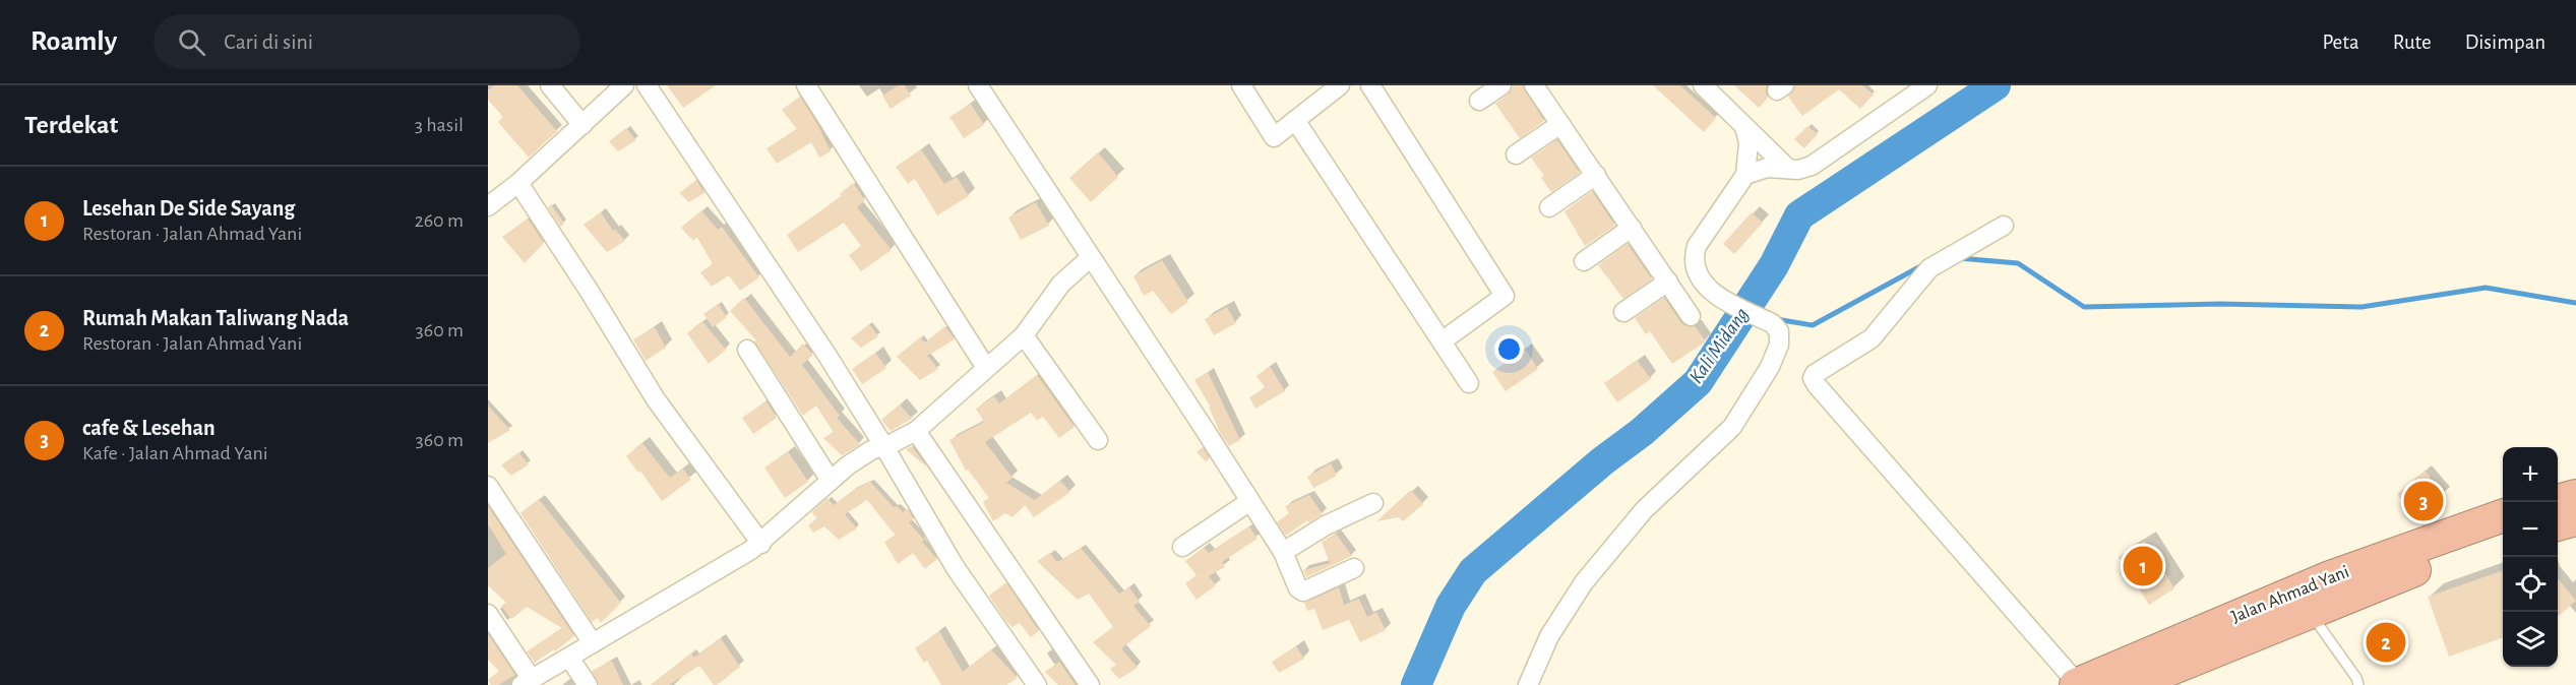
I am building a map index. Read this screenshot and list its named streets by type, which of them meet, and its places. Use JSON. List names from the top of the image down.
{
  "streets": {
    "highway": ["Jalan Ahmad Yani"]
  },
  "water": ["Kali Midang"],
  "page": {
    "header": "Roamly",
    "search": "Cari di sini",
    "nav": ["Peta", "Rute", "Disimpan"],
    "heading": ["Terdekat", "3 hasil"],
    "list": [
      {
        "mark": "1",
        "name": "Lesehan De Side Sayang",
        "note": "Restoran · Jalan Ahmad Yani",
        "value": "260 m"
      },
      {
        "mark": "2",
        "name": "Rumah Makan Taliwang Nada",
        "note": "Restoran · Jalan Ahmad Yani",
        "value": "360 m"
      },
      {
        "mark": "3",
        "name": "cafe & Lesehan",
        "note": "Kafe · Jalan Ahmad Yani",
        "value": "360 m"
      }
    ],
    "map_buttons": ["+", "−"],
    "pins": ["3", "1", "2"]
  }
}
